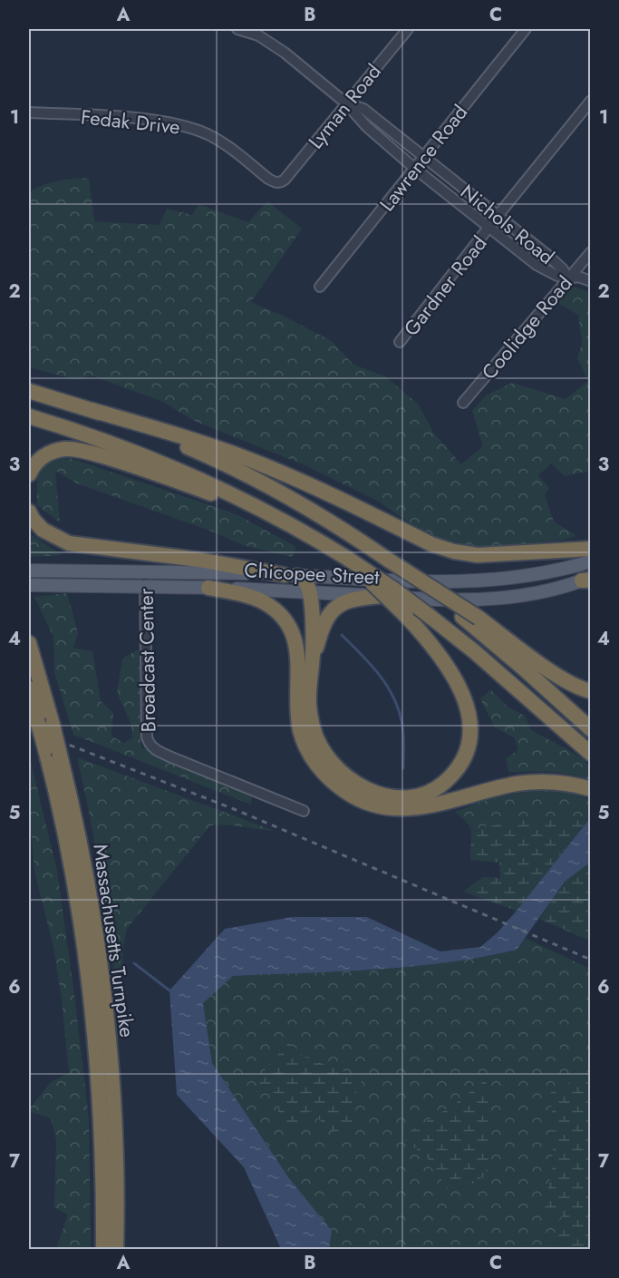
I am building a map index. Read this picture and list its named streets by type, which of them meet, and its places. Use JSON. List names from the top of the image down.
{
  "streets": {
    "highway": ["Massachusetts Turnpike"],
    "main road": ["Chicopee Street"],
    "street": [
      "Lyman Road",
      "Fedak Drive",
      "Lawrence Road",
      "Nichols Road",
      "Gardner Road",
      "Coolidge Road",
      "Broadcast Center"
    ]
  },
  "crossings": [
    ["Lyman Road", "Fedak Drive"],
    ["Lyman Road", "Nichols Road"],
    ["Lawrence Road", "Nichols Road"],
    ["Nichols Road", "Gardner Road"],
    ["Nichols Road", "Coolidge Road"],
    ["Chicopee Street", "Broadcast Center"]
  ],
  "grid": {
    "columns": ["A", "B", "C"],
    "rows": [
      "1",
      "2",
      "3",
      "4",
      "5",
      "6",
      "7"
    ]
  }
}
